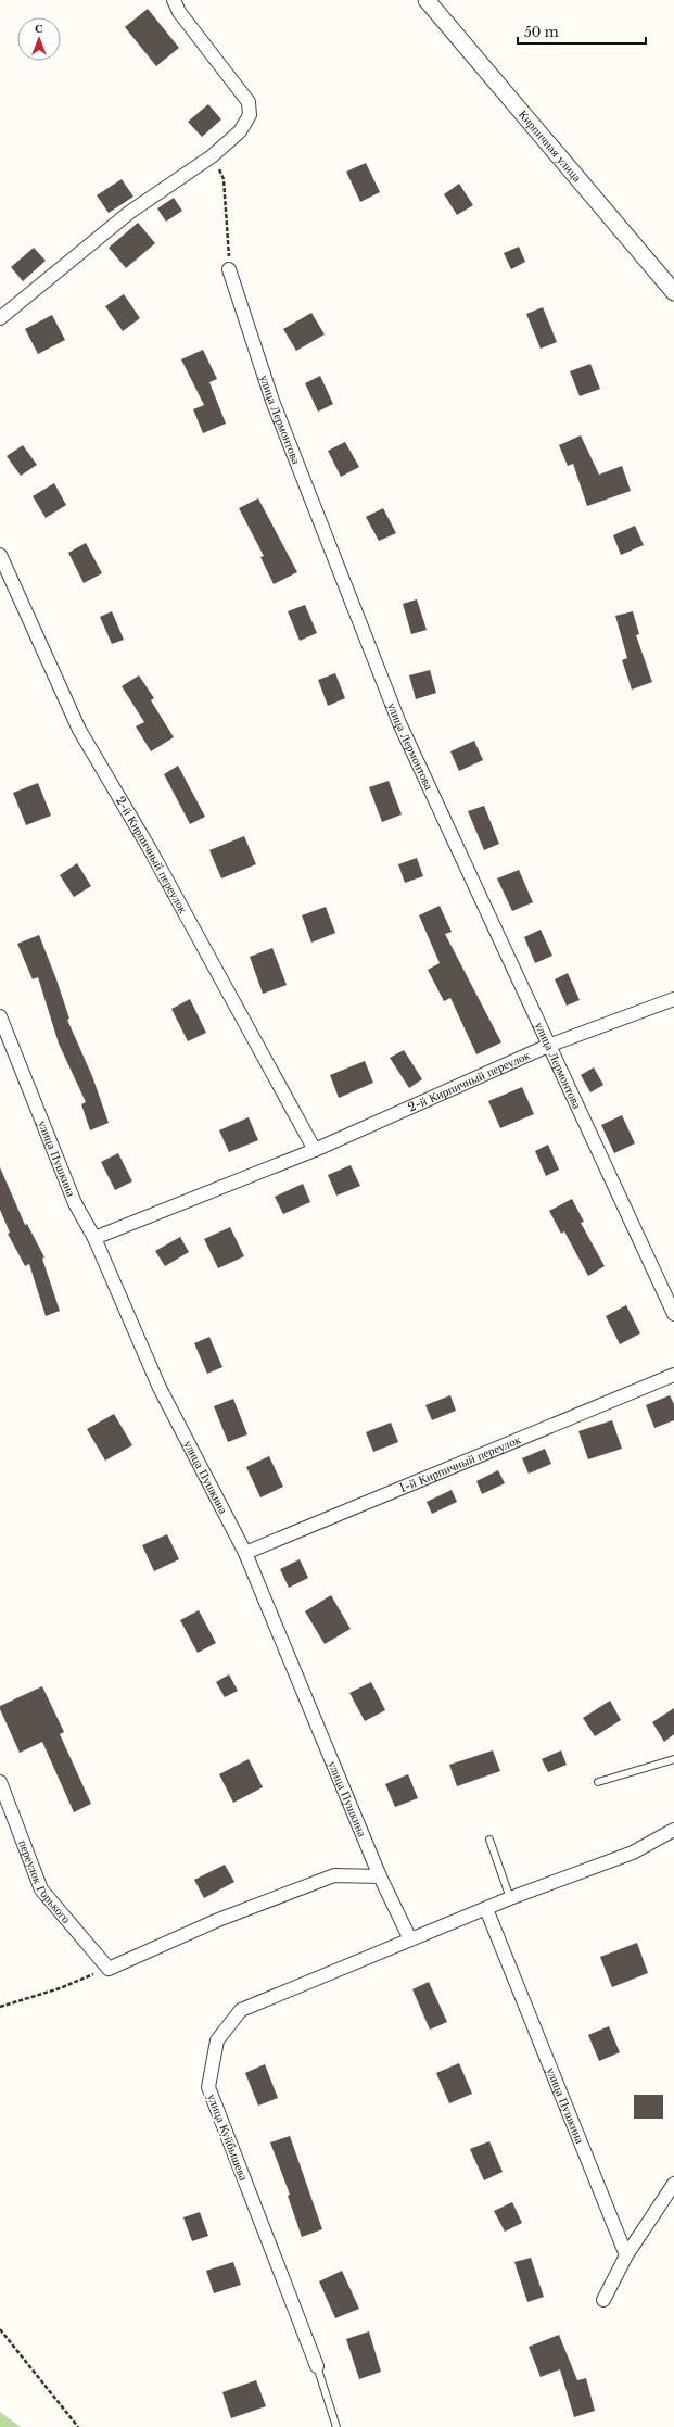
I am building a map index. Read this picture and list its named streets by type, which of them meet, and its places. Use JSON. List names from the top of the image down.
{
  "streets": {
    "street": [
      "Кирпичная улица",
      "улица Лермонтова",
      "2-й Кирпичный переулок",
      "улица Пушкина",
      "1-й Кирпичный переулок",
      "переулок Горького",
      "улица Куйбышева"
    ]
  },
  "crossings": [
    ["улица Лермонтова", "2-й Кирпичный переулок"],
    ["2-й Кирпичный переулок", "улица Пушкина"],
    ["улица Пушкина", "1-й Кирпичный переулок"],
    ["улица Пушкина", "улица Куйбышева"]
  ],
  "scale_bar": "50 m",
  "north": "top"
}
